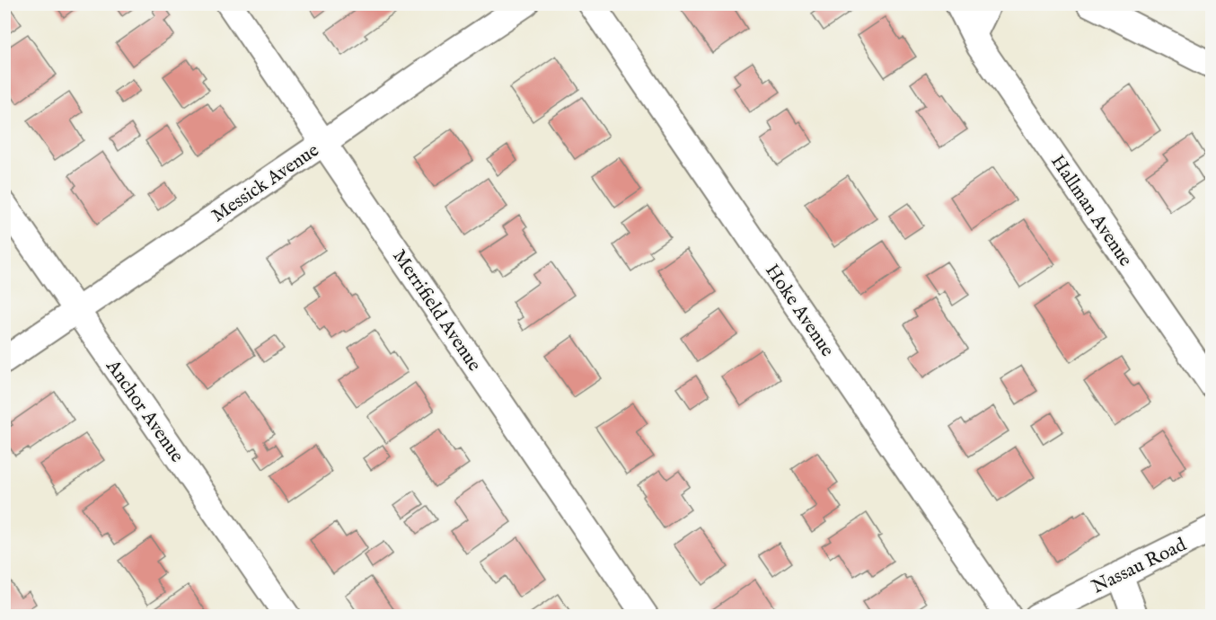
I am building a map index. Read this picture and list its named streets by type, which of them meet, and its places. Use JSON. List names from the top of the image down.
{
  "streets": {
    "street": [
      "Messick Avenue",
      "Hallman Avenue",
      "Merrifield Avenue",
      "Hoke Avenue",
      "Anchor Avenue",
      "Nassau Road"
    ]
  },
  "crossings": [
    ["Messick Avenue", "Merrifield Avenue"],
    ["Messick Avenue", "Anchor Avenue"]
  ]
}
